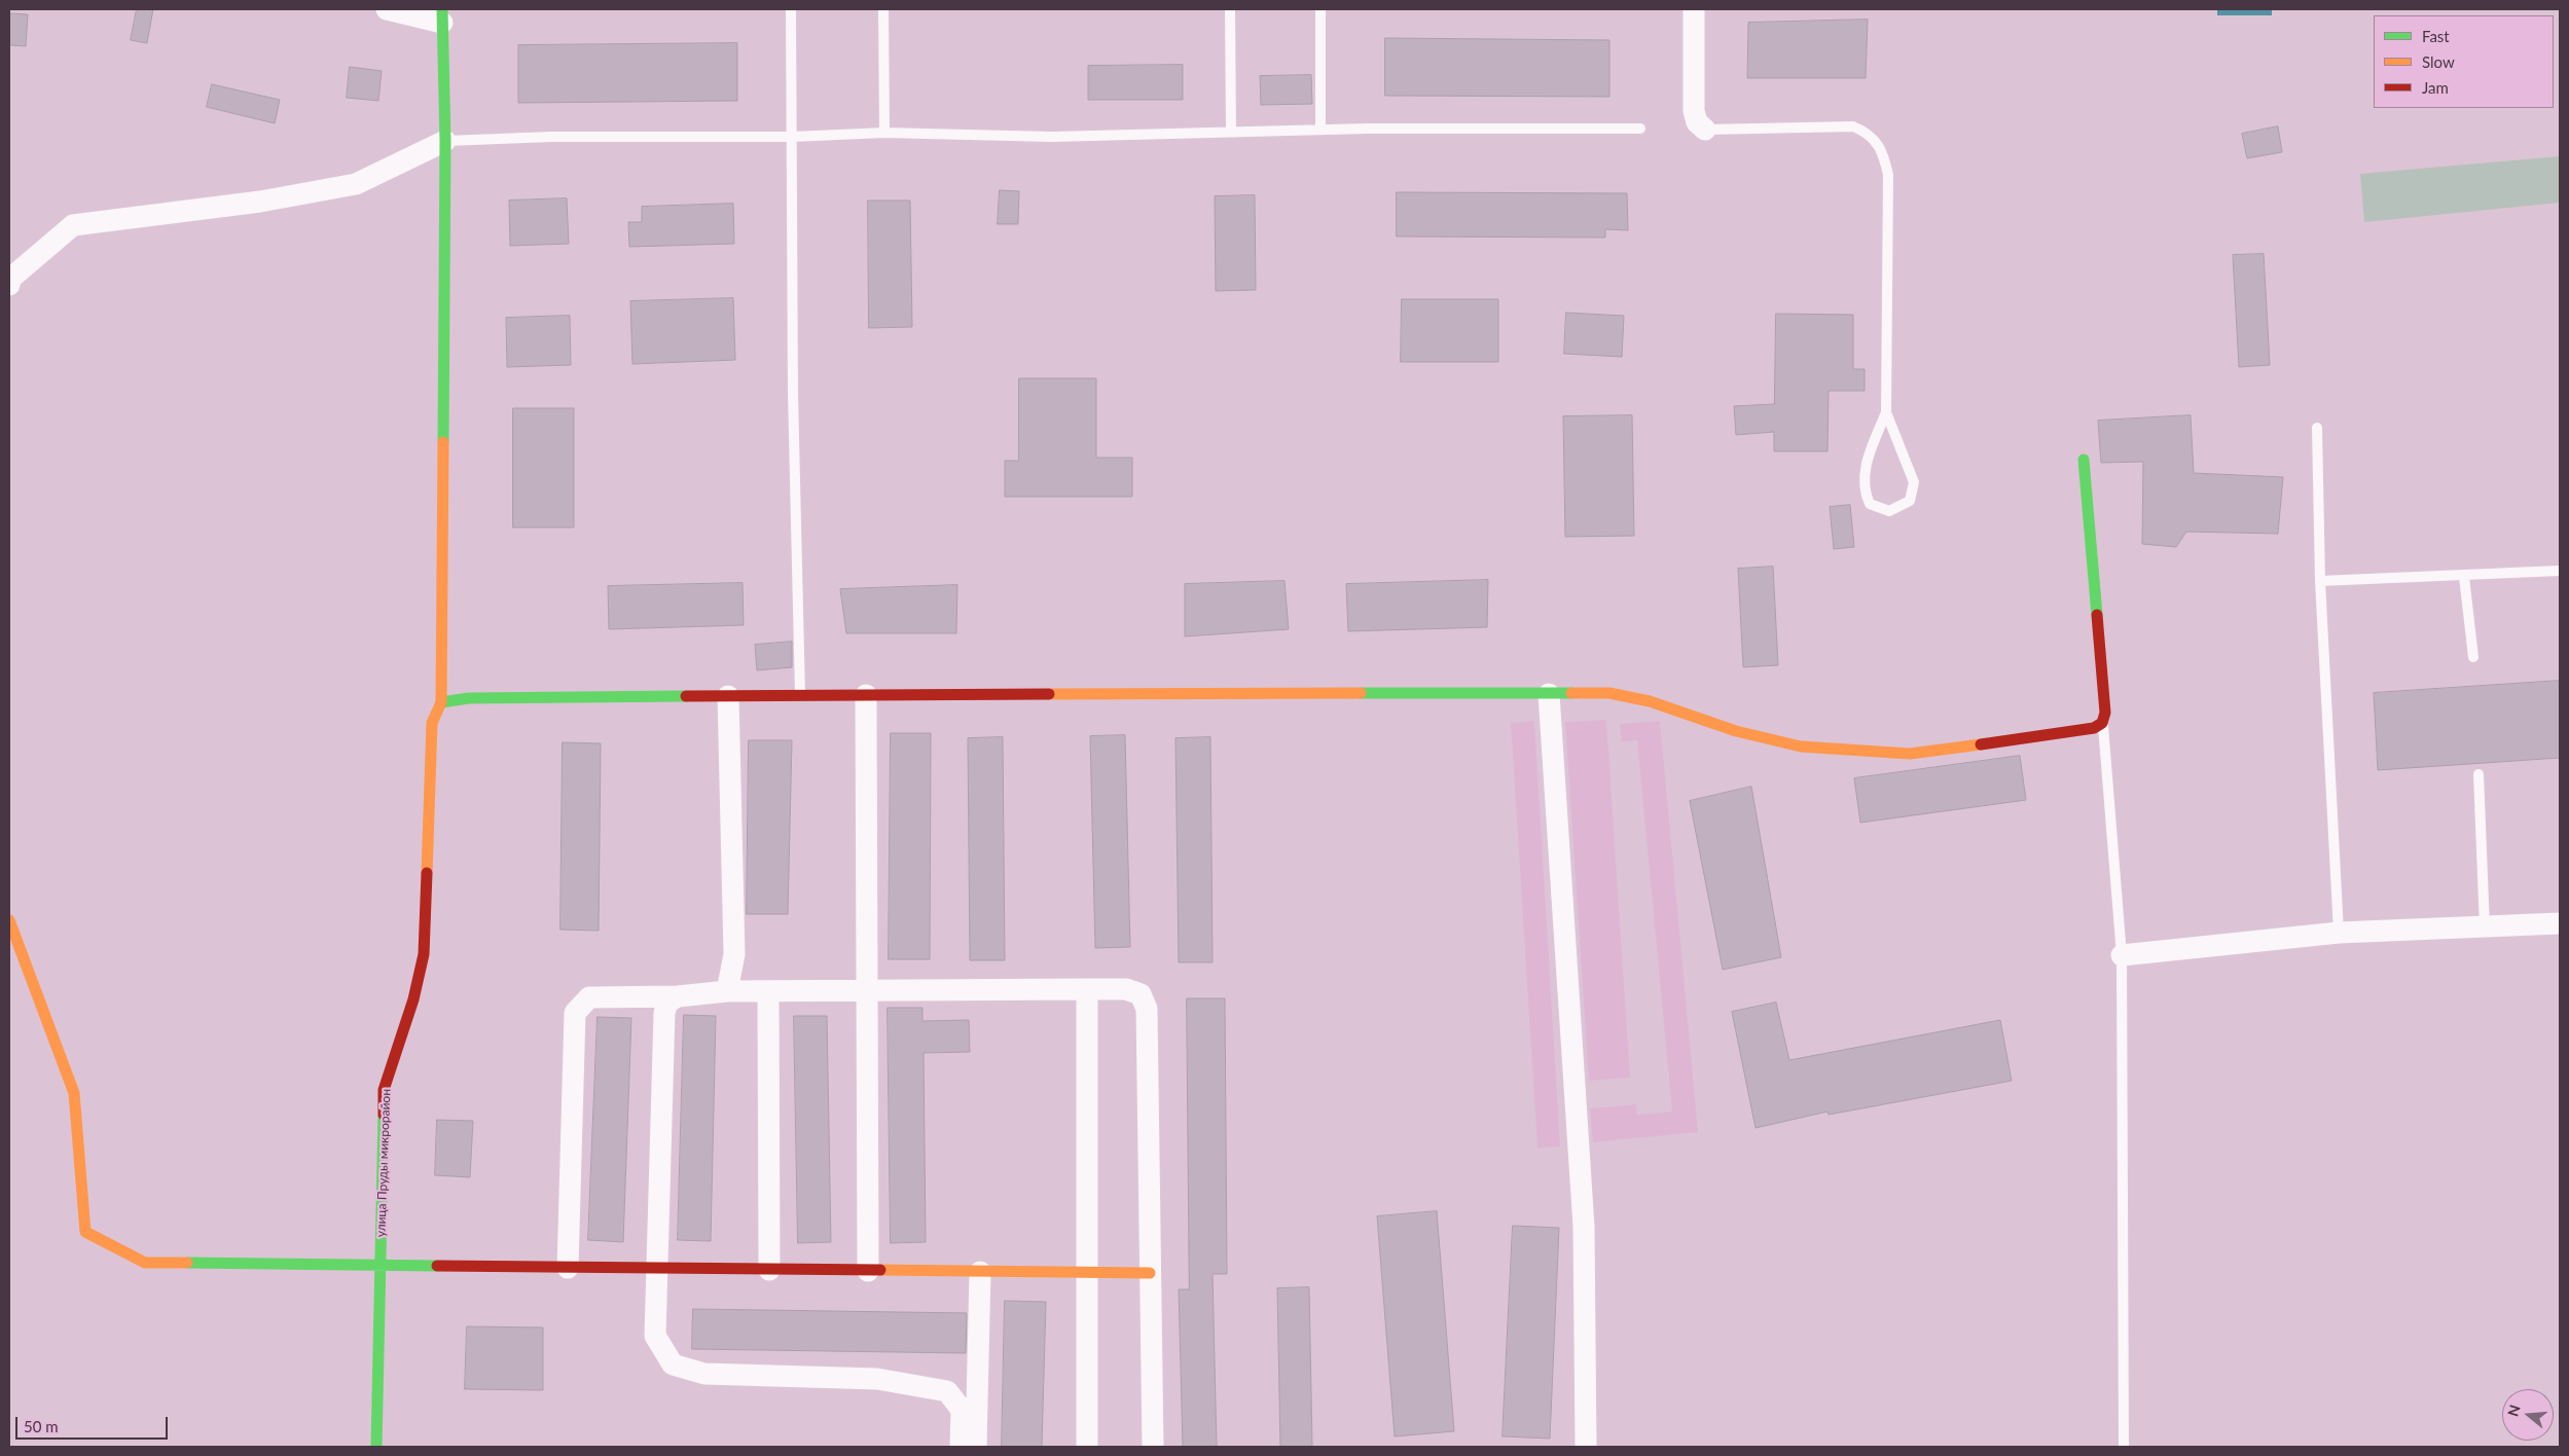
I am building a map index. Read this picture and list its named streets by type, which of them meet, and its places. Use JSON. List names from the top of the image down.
{
  "streets": {
    "street": ["улица Пруды микрорайон"]
  },
  "legend": ["Fast", "Slow", "Jam"],
  "scale_bar": "50 m",
  "north": "left"
}
